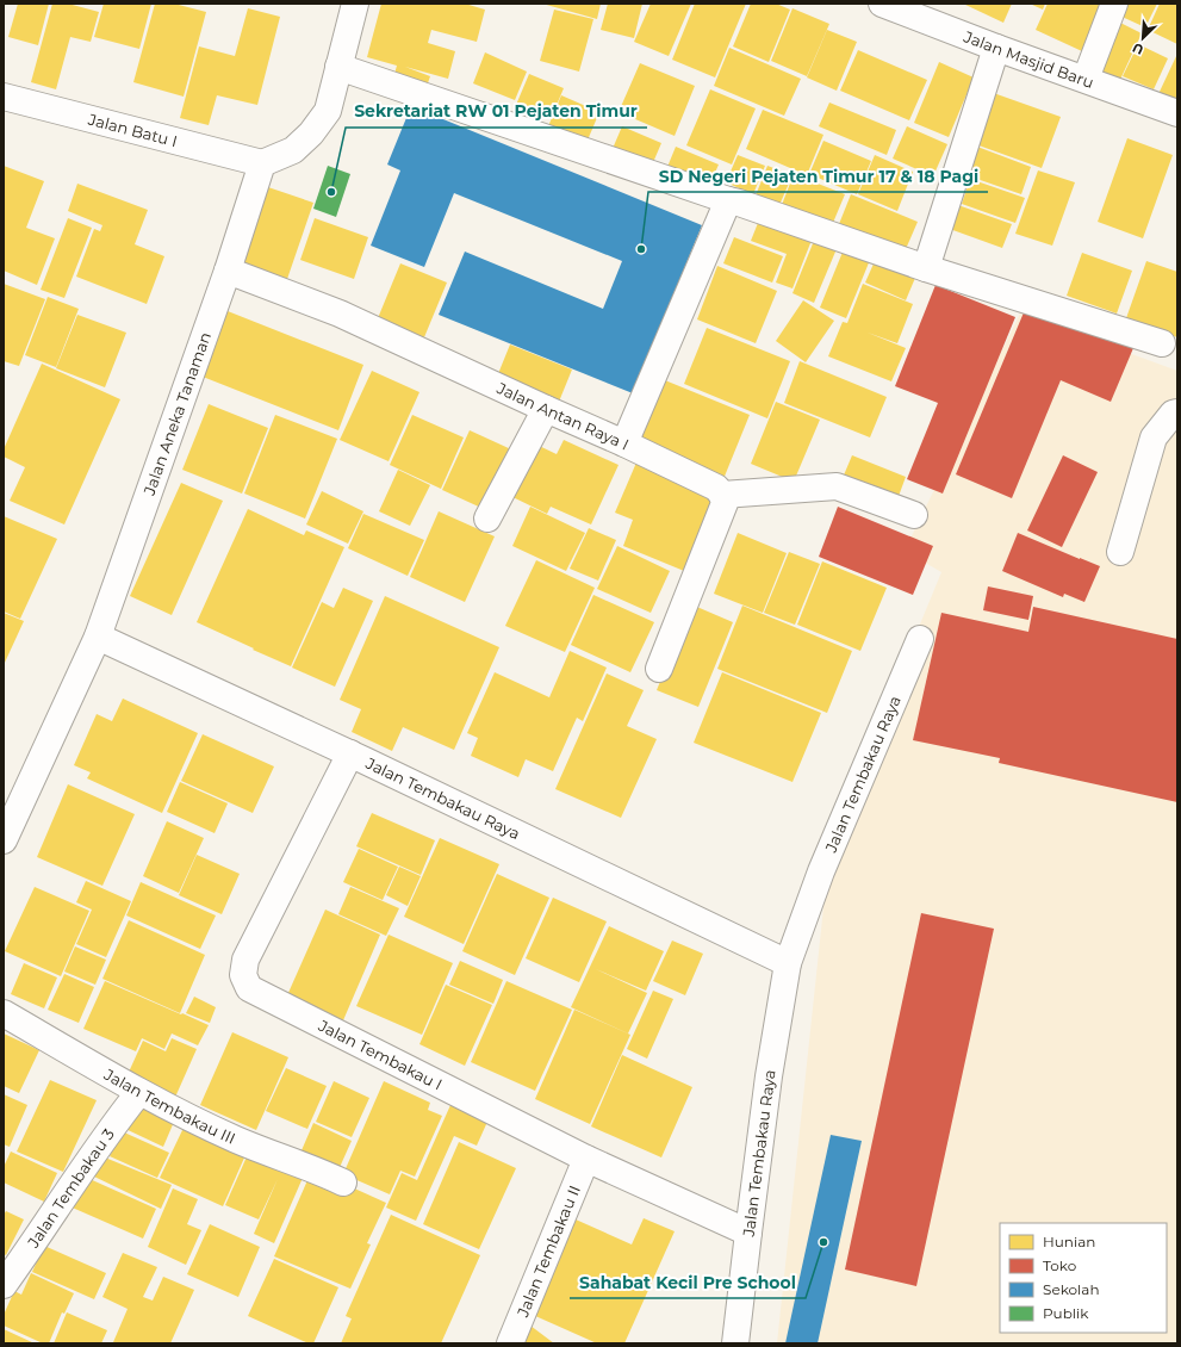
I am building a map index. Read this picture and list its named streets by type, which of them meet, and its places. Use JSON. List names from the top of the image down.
{
  "streets": {
    "street": [
      "Jalan Masjid Baru",
      "Jalan Batu I",
      "Jalan Aneka Tanaman",
      "Jalan Antan Raya I",
      "Jalan Tembakau Raya",
      "Jalan Tembakau I",
      "Jalan Tembakau III",
      "Jalan Tembakau 3",
      "Jalan Tembakau II"
    ]
  },
  "crossings": [
    ["Jalan Batu I", "Jalan Aneka Tanaman"],
    ["Jalan Aneka Tanaman", "Jalan Antan Raya I"],
    ["Jalan Aneka Tanaman", "Jalan Tembakau Raya"],
    ["Jalan Tembakau Raya", "Jalan Tembakau I"],
    ["Jalan Tembakau I", "Jalan Tembakau II"],
    ["Jalan Tembakau III", "Jalan Tembakau 3"]
  ],
  "places": ["Sekretariat RW 01 Pejaten Timur", "SD Negeri Pejaten Timur 17 & 18 Pagi", "Sahabat Kecil Pre School"],
  "legend": [
    "Hunian",
    "Toko",
    "Sekolah",
    "Publik"
  ],
  "north": "bottom left"
}
